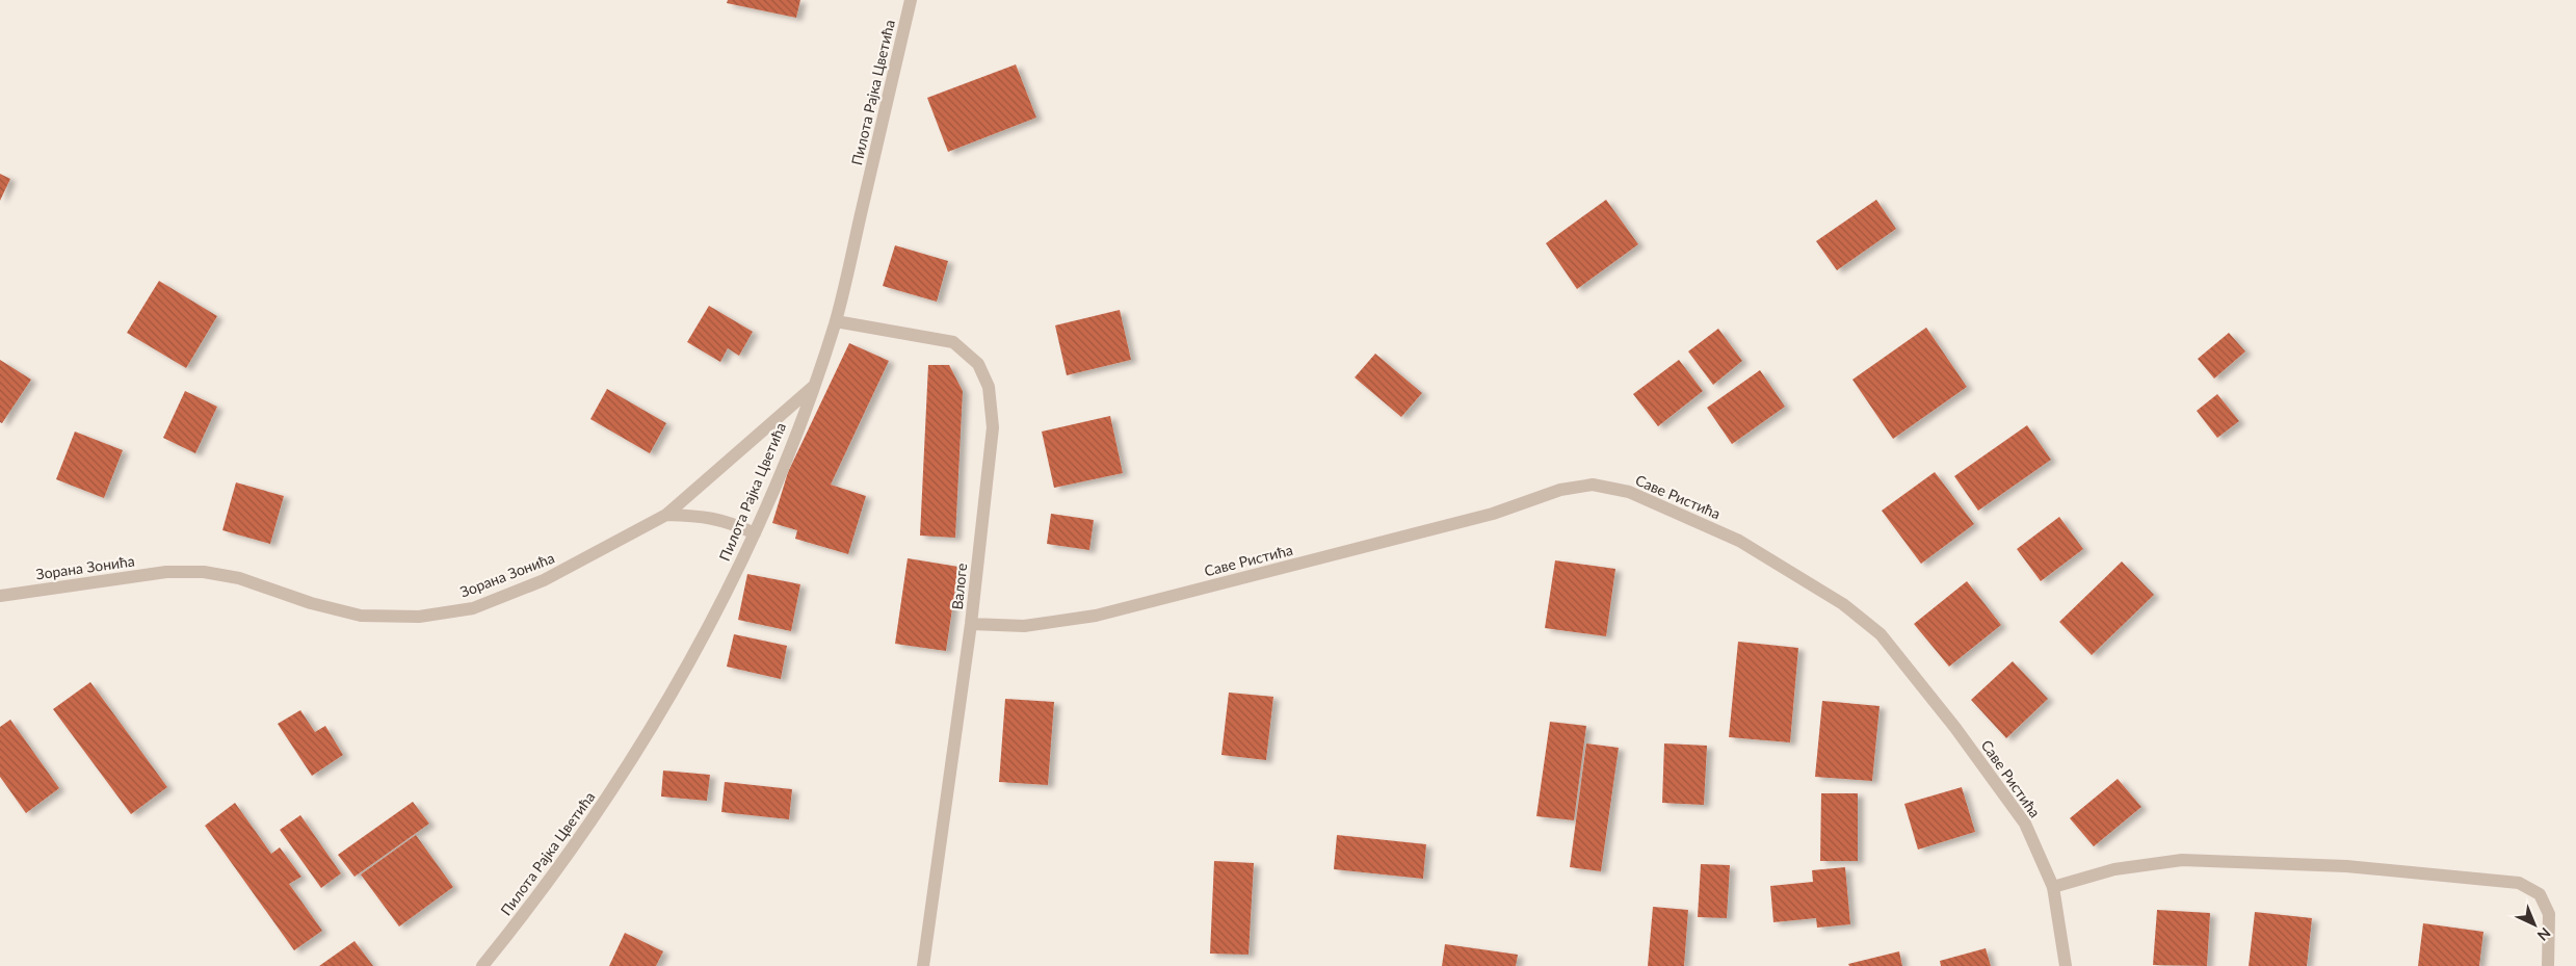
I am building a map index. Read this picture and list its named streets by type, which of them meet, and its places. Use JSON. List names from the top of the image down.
{
  "streets": {
    "street": [
      "Пилота Рајка Цветића",
      "Саве Ристића",
      "Зорана Зонића",
      "Валоге"
    ]
  },
  "crossings": [
    ["Пилота Рајка Цветића", "Зорана Зонића"],
    ["Пилота Рајка Цветића", "Валоге"],
    ["Саве Ристића", "Валоге"]
  ],
  "north": "bottom right"
}
